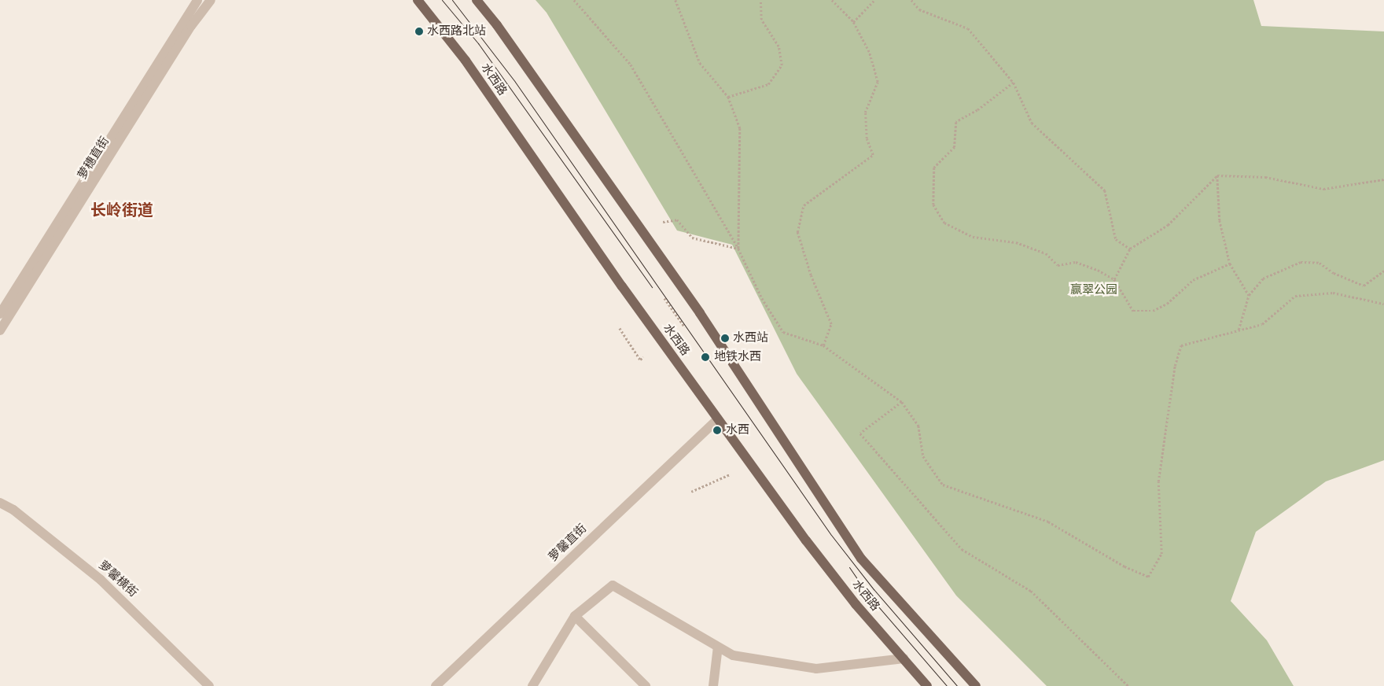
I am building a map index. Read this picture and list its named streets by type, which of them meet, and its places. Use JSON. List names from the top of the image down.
{
  "streets": {
    "main road": ["水西路"],
    "street": ["萝穗直街", "萝馨直街", "萝馨横街"]
  },
  "crossings": [
    ["水西路", "萝馨直街"]
  ],
  "districts": ["长岭街道"],
  "parks": ["赢翠公园"],
  "places": [
    "水西路北站",
    "水西站",
    "地铁水西",
    "水西"
  ]
}
